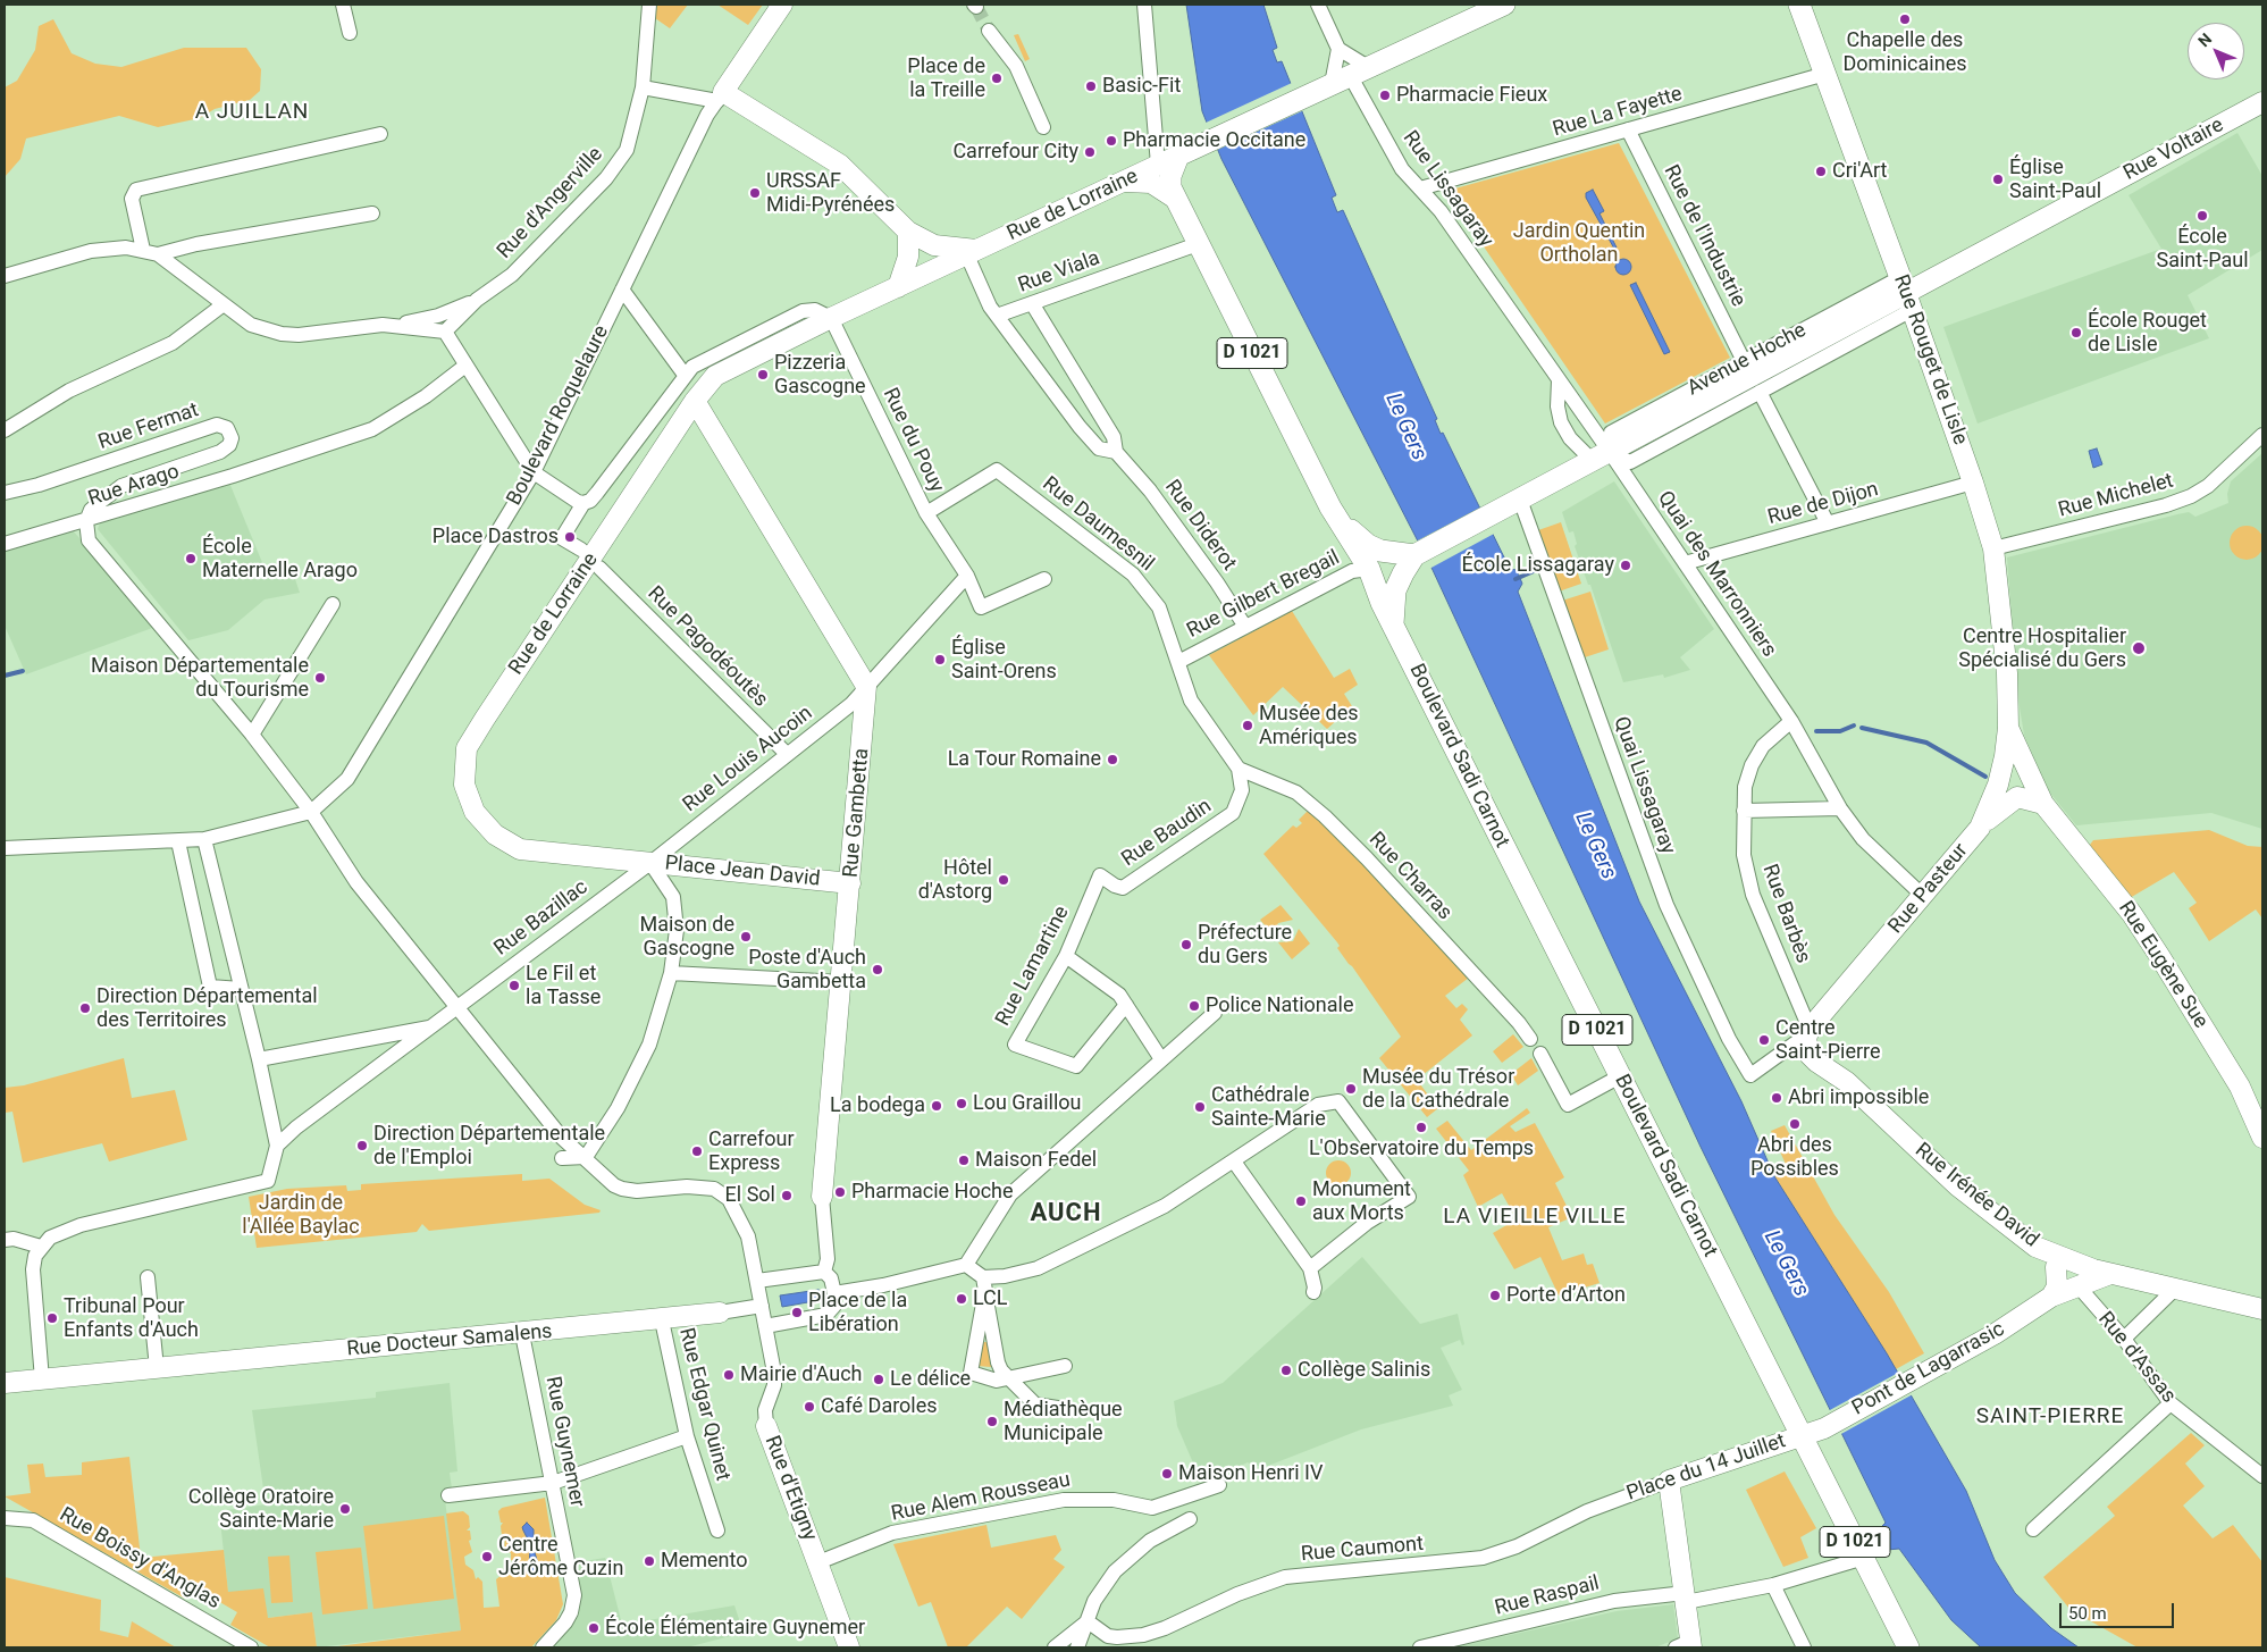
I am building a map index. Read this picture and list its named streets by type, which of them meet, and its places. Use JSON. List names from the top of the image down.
{
  "streets": {
    "main road": [
      "Rue Voltaire",
      "Rue de Lorraine",
      "D 1021",
      "Avenue Hoche",
      "Rue Rouget de Lisle",
      "Boulevard Roquelaure",
      "Boulevard Sadi Carnot",
      "Rue Gambetta",
      "Place Jean David",
      "Rue Pasteur",
      "Rue Eugène Sue",
      "Rue Irénée David",
      "Rue Docteur Samalens",
      "Rue d'Assas",
      "Pont de Lagarrasic",
      "Place du 14 Juillet",
      "Rue d'Etigny"
    ],
    "street": [
      "Rue La Fayette",
      "Rue Lissagaray",
      "Rue d'Angerville",
      "Rue de l'Industrie",
      "Rue Viala",
      "Rue Fermat",
      "Rue du Pouy",
      "Rue Arago",
      "Rue Michelet",
      "Rue de Dijon",
      "Rue Daumesnil",
      "Rue Diderot",
      "Quai des Marronniers",
      "Rue Gilbert Bregail",
      "Rue Pagodéoutès",
      "Rue Louis Aucoin",
      "Quai Lissagaray",
      "Rue Baudin",
      "Rue Charras",
      "Rue Barbès",
      "Rue Bazillac",
      "Rue Lamartine",
      "Rue Edgar Quinet",
      "Rue Guynemer",
      "Rue Alem Rousseau",
      "Rue Caumont",
      "Rue Boissy d'Anglas",
      "Rue Raspail"
    ]
  },
  "crossings": [
    ["Rue La Fayette", "Rue Lissagaray"],
    ["Rue La Fayette", "Rue de l'Industrie"],
    ["Rue La Fayette", "Rue Rouget de Lisle"],
    ["Rue Voltaire", "Avenue Hoche"],
    ["Rue Voltaire", "Rue Rouget de Lisle"],
    ["Rue Lissagaray", "Avenue Hoche"],
    ["Rue Lissagaray", "Quai des Marronniers"],
    ["Rue de Lorraine", "D 1021"],
    ["Rue de Lorraine", "Rue du Pouy"],
    ["Rue de Lorraine", "Rue Louis Aucoin"],
    ["Rue de Lorraine", "Place Jean David"],
    ["Rue de Lorraine", "Rue Bazillac"],
    ["Rue de l'Industrie", "Avenue Hoche"],
    ["Rue Viala", "D 1021"],
    ["Rue Viala", "Rue Diderot"],
    ["D 1021", "Rue Gilbert Bregail"],
    ["D 1021", "Boulevard Sadi Carnot"],
    ["Avenue Hoche", "Rue Rouget de Lisle"],
    ["Avenue Hoche", "Quai des Marronniers"],
    ["Avenue Hoche", "Quai Lissagaray"],
    ["Rue Rouget de Lisle", "Rue Michelet"],
    ["Rue Rouget de Lisle", "Rue de Dijon"],
    ["Rue Rouget de Lisle", "Rue Pasteur"],
    ["Rue Rouget de Lisle", "Rue Eugène Sue"],
    ["Boulevard Roquelaure", "Rue Arago"],
    ["Rue Fermat", "Rue Arago"],
    ["Rue du Pouy", "Rue Daumesnil"],
    ["Rue du Pouy", "Rue Louis Aucoin"],
    ["Rue Arago", "Place Jean David"],
    ["Rue Arago", "Rue Bazillac"],
    ["Rue de Dijon", "Quai des Marronniers"],
    ["Rue Daumesnil", "Rue Gilbert Bregail"],
    ["Rue Daumesnil", "Rue Baudin"],
    ["Rue Daumesnil", "Rue Charras"],
    ["Rue Diderot", "Rue Gilbert Bregail"],
    ["Quai des Marronniers", "Rue Pasteur"],
    ["Quai des Marronniers", "Rue Barbès"],
    ["Rue Gilbert Bregail", "Boulevard Sadi Carnot"],
    ["Rue Pagodéoutès", "Rue Louis Aucoin"],
    ["Boulevard Sadi Carnot", "Pont de Lagarrasic"],
    ["Boulevard Sadi Carnot", "Place du 14 Juillet"],
    ["Boulevard Sadi Carnot", "Rue Raspail"],
    ["Rue Louis Aucoin", "Rue Gambetta"],
    ["Rue Louis Aucoin", "Place Jean David"],
    ["Rue Louis Aucoin", "Rue Bazillac"],
    ["Quai Lissagaray", "Rue Pasteur"],
    ["Quai Lissagaray", "Rue Barbès"],
    ["Quai Lissagaray", "Rue Irénée David"],
    ["Rue Gambetta", "Place Jean David"],
    ["Rue Baudin", "Rue Charras"],
    ["Rue Baudin", "Rue Lamartine"],
    ["Place Jean David", "Rue Bazillac"],
    ["Rue Pasteur", "Rue Barbès"],
    ["Rue Pasteur", "Rue Eugène Sue"],
    ["Rue Pasteur", "Rue Irénée David"],
    ["Rue Barbès", "Rue Irénée David"],
    ["Rue Irénée David", "Rue d'Assas"],
    ["Rue Irénée David", "Pont de Lagarrasic"],
    ["Rue Docteur Samalens", "Rue Edgar Quinet"],
    ["Rue Docteur Samalens", "Rue Guynemer"],
    ["Rue d'Assas", "Pont de Lagarrasic"],
    ["Pont de Lagarrasic", "Place du 14 Juillet"],
    ["Place du 14 Juillet", "Rue Caumont"],
    ["Rue d'Etigny", "Rue Alem Rousseau"]
  ],
  "districts": [
    "A JUILLAN",
    "AUCH",
    "LA VIEILLE VILLE",
    "SAINT-PIERRE"
  ],
  "water": ["Le Gers"],
  "parks": ["Jardin Quentin Ortholan", "Jardin de l'Allée Baylac"],
  "places": [
    "Chapelle des Dominicaines",
    "Place de la Treille",
    "Basic-Fit",
    "Pharmacie Fieux",
    "Pharmacie Occitane",
    "Carrefour City",
    "Cri'Art",
    "Église Saint-Paul",
    "URSSAF Midi-Pyrénées",
    "École Saint-Paul",
    "École Rouget de Lisle",
    "Pizzeria Gascogne",
    "Place Dastros",
    "École Maternelle Arago",
    "École Lissagaray",
    "Centre Hospitalier Spécialisé du Gers",
    "Église Saint-Orens",
    "Maison Départementale du Tourisme",
    "Musée des Amériques",
    "La Tour Romaine",
    "Hôtel d'Astorg",
    "Maison de Gascogne",
    "Préfecture du Gers",
    "Poste d'Auch Gambetta",
    "Le Fil et la Tasse",
    "Police Nationale",
    "Direction Départemental des Territoires",
    "Centre Saint-Pierre",
    "Musée du Trésor de la Cathédrale",
    "Abri impossible",
    "Lou Graillou",
    "La bodega",
    "Cathédrale Sainte-Marie",
    "Abri des Possibles",
    "L'Observatoire du Temps",
    "Direction Départementale de l'Emploi",
    "Carrefour Express",
    "Maison Fedel",
    "Pharmacie Hoche",
    "El Sol",
    "Monument aux Morts",
    "Porte d’Arton",
    "LCL",
    "Place de la Libération",
    "Tribunal Pour Enfants d'Auch",
    "Collège Salinis",
    "Mairie d'Auch",
    "Le délice",
    "Café Daroles",
    "Médiathèque Municipale",
    "Maison Henri IV",
    "Collège Oratoire Sainte-Marie",
    "Centre Jérôme Cuzin",
    "Memento",
    "École Élémentaire Guynemer"
  ],
  "scale_bar": "50 m",
  "north": "top left"
}
